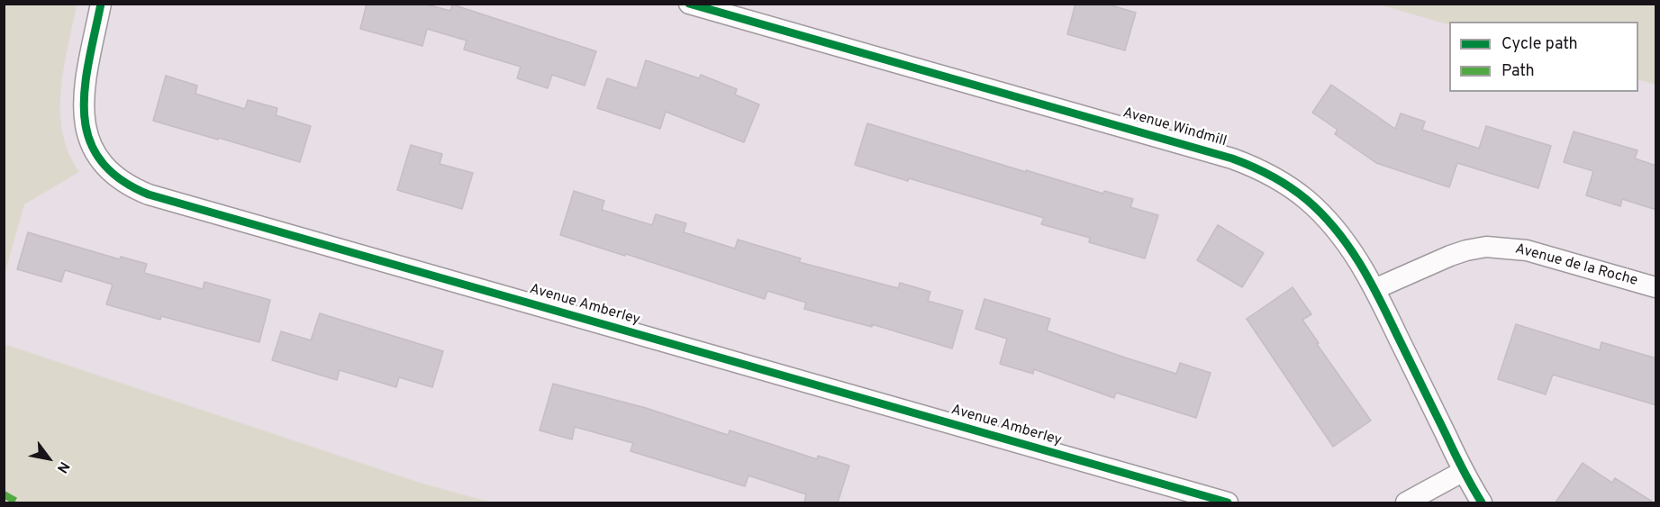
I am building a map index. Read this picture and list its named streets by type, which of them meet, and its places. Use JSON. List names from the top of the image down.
{
  "streets": {
    "street": ["Avenue Windmill", "Avenue de la Roche", "Avenue Amberley"]
  },
  "crossings": [
    ["Avenue Windmill", "Avenue de la Roche"]
  ],
  "legend": ["Cycle path", "Path"],
  "north": "bottom right"
}
